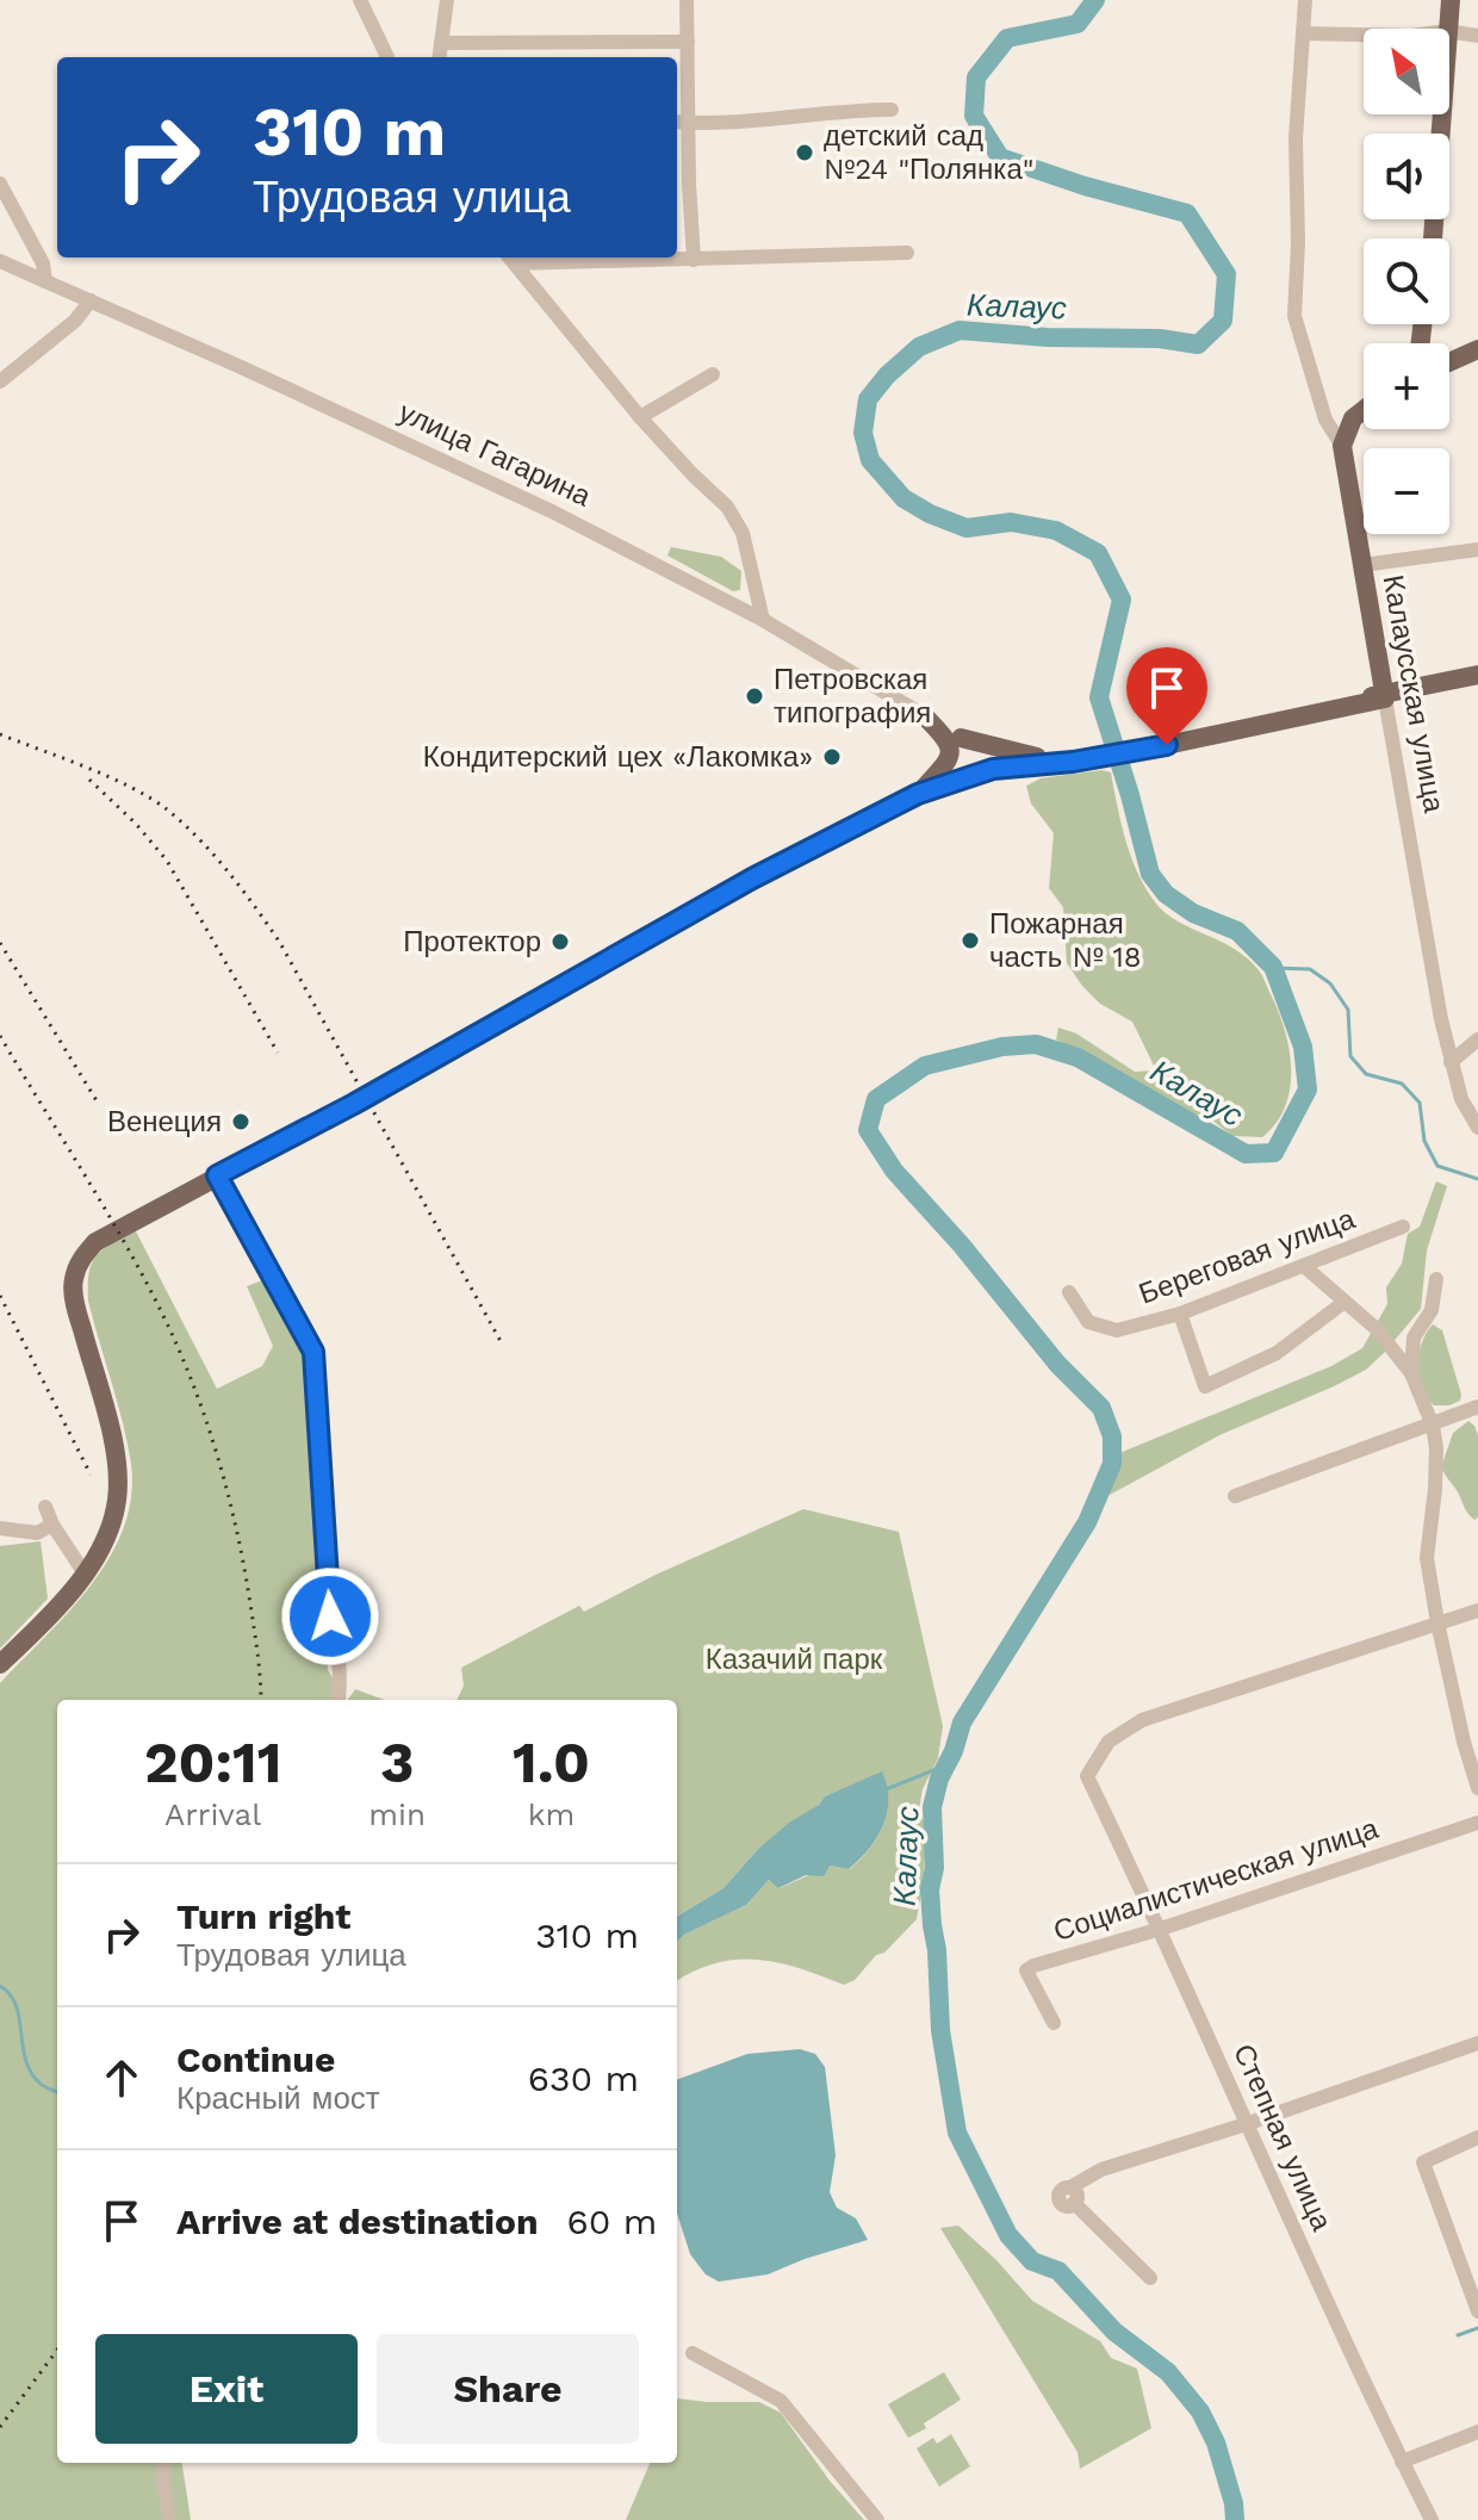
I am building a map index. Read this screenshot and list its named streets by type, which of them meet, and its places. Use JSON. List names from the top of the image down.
{
  "streets": {
    "main road": ["улица Гагарина", "Калаусская улица"],
    "street": ["Береговая улица", "Социалистическая улица", "Степная улица"]
  },
  "crossings": [
    ["Социалистическая улица", "Степная улица"]
  ],
  "water": ["Калаус"],
  "parks": ["Казачий парк"],
  "places": [
    "детский сад №24 \"Полянка\"",
    "Петровская типография",
    "Кондитерский цех «Лакомка»",
    "Пожарная часть № 18",
    "Протектор",
    "Венеция"
  ],
  "north": "top left",
  "page": {
    "map_buttons": ["+", "−"],
    "turn": ["310 m", "Трудовая улица"],
    "eta": [
      "20:11",
      "Arrival",
      "3",
      "min",
      "1.0",
      "km"
    ],
    "list": [
      {
        "name": "Turn right",
        "note": "Трудовая улица",
        "value": "310 m"
      },
      {
        "name": "Continue",
        "note": "Красный мост",
        "value": "630 m"
      },
      {
        "name": "Arrive at destination",
        "value": "60 m"
      }
    ],
    "buttons": ["Exit", "Share"]
  }
}
